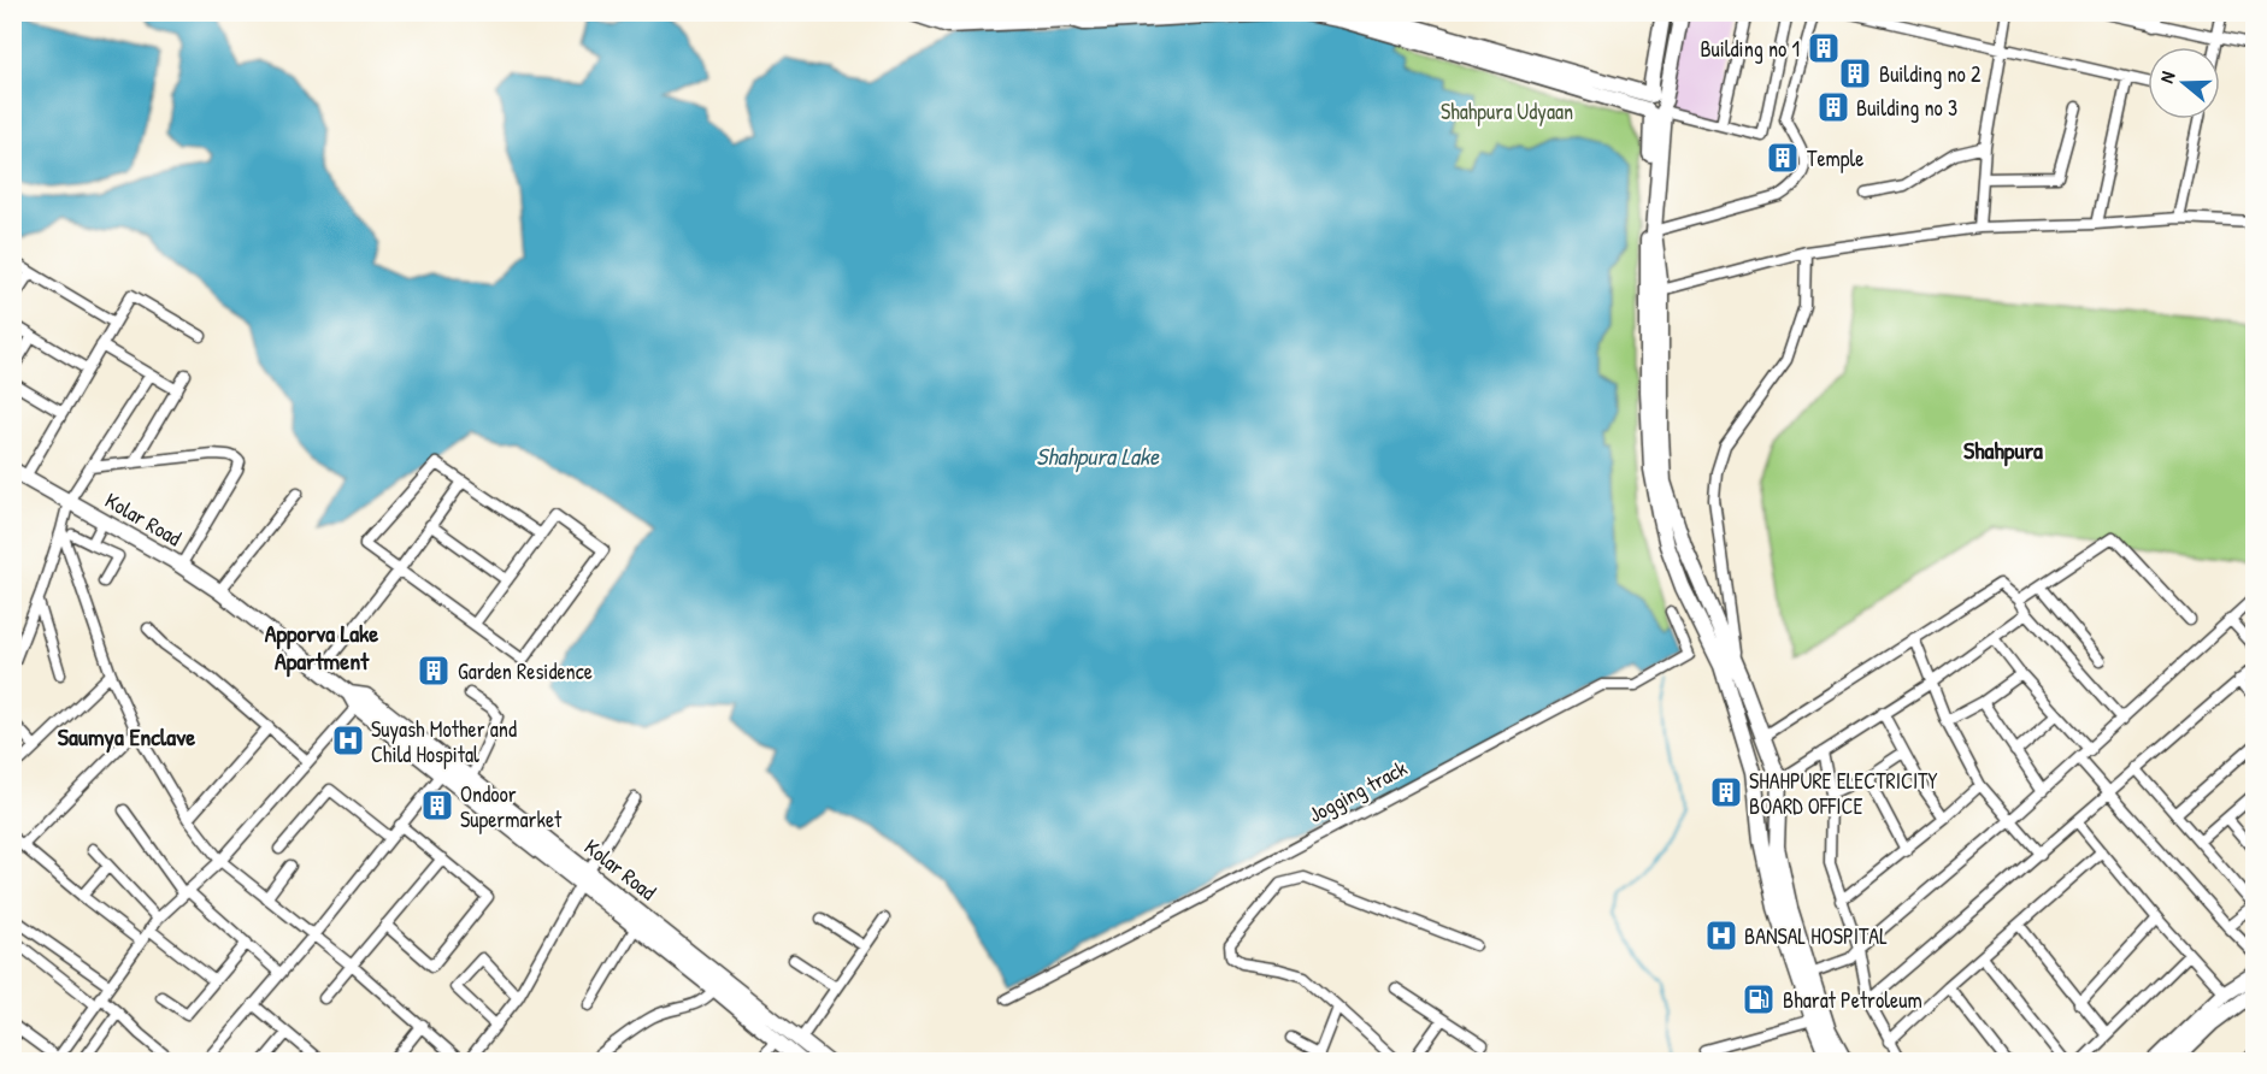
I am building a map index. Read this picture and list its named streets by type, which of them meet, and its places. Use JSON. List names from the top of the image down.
{
  "streets": {
    "street": ["Kolar Road", "Jogging track"]
  },
  "districts": ["Shahpura", "Apporva Lake Apartment", "Saumya Enclave"],
  "water": ["Shahpura Lake"],
  "parks": ["Shahpura Udyaan"],
  "places": {
    "building": [
      "Building no 1",
      "Building no 2",
      "Building no 3",
      "Temple",
      "Garden Residence",
      "SHAHPURE ELECTRICITY BOARD OFFICE",
      "Ondoor Supermarket"
    ],
    "hospital": ["Suyash Mother and Child Hospital", "BANSAL HOSPITAL"],
    "fuel station": ["Bharat Petroleum"]
  },
  "north": "left"
}
